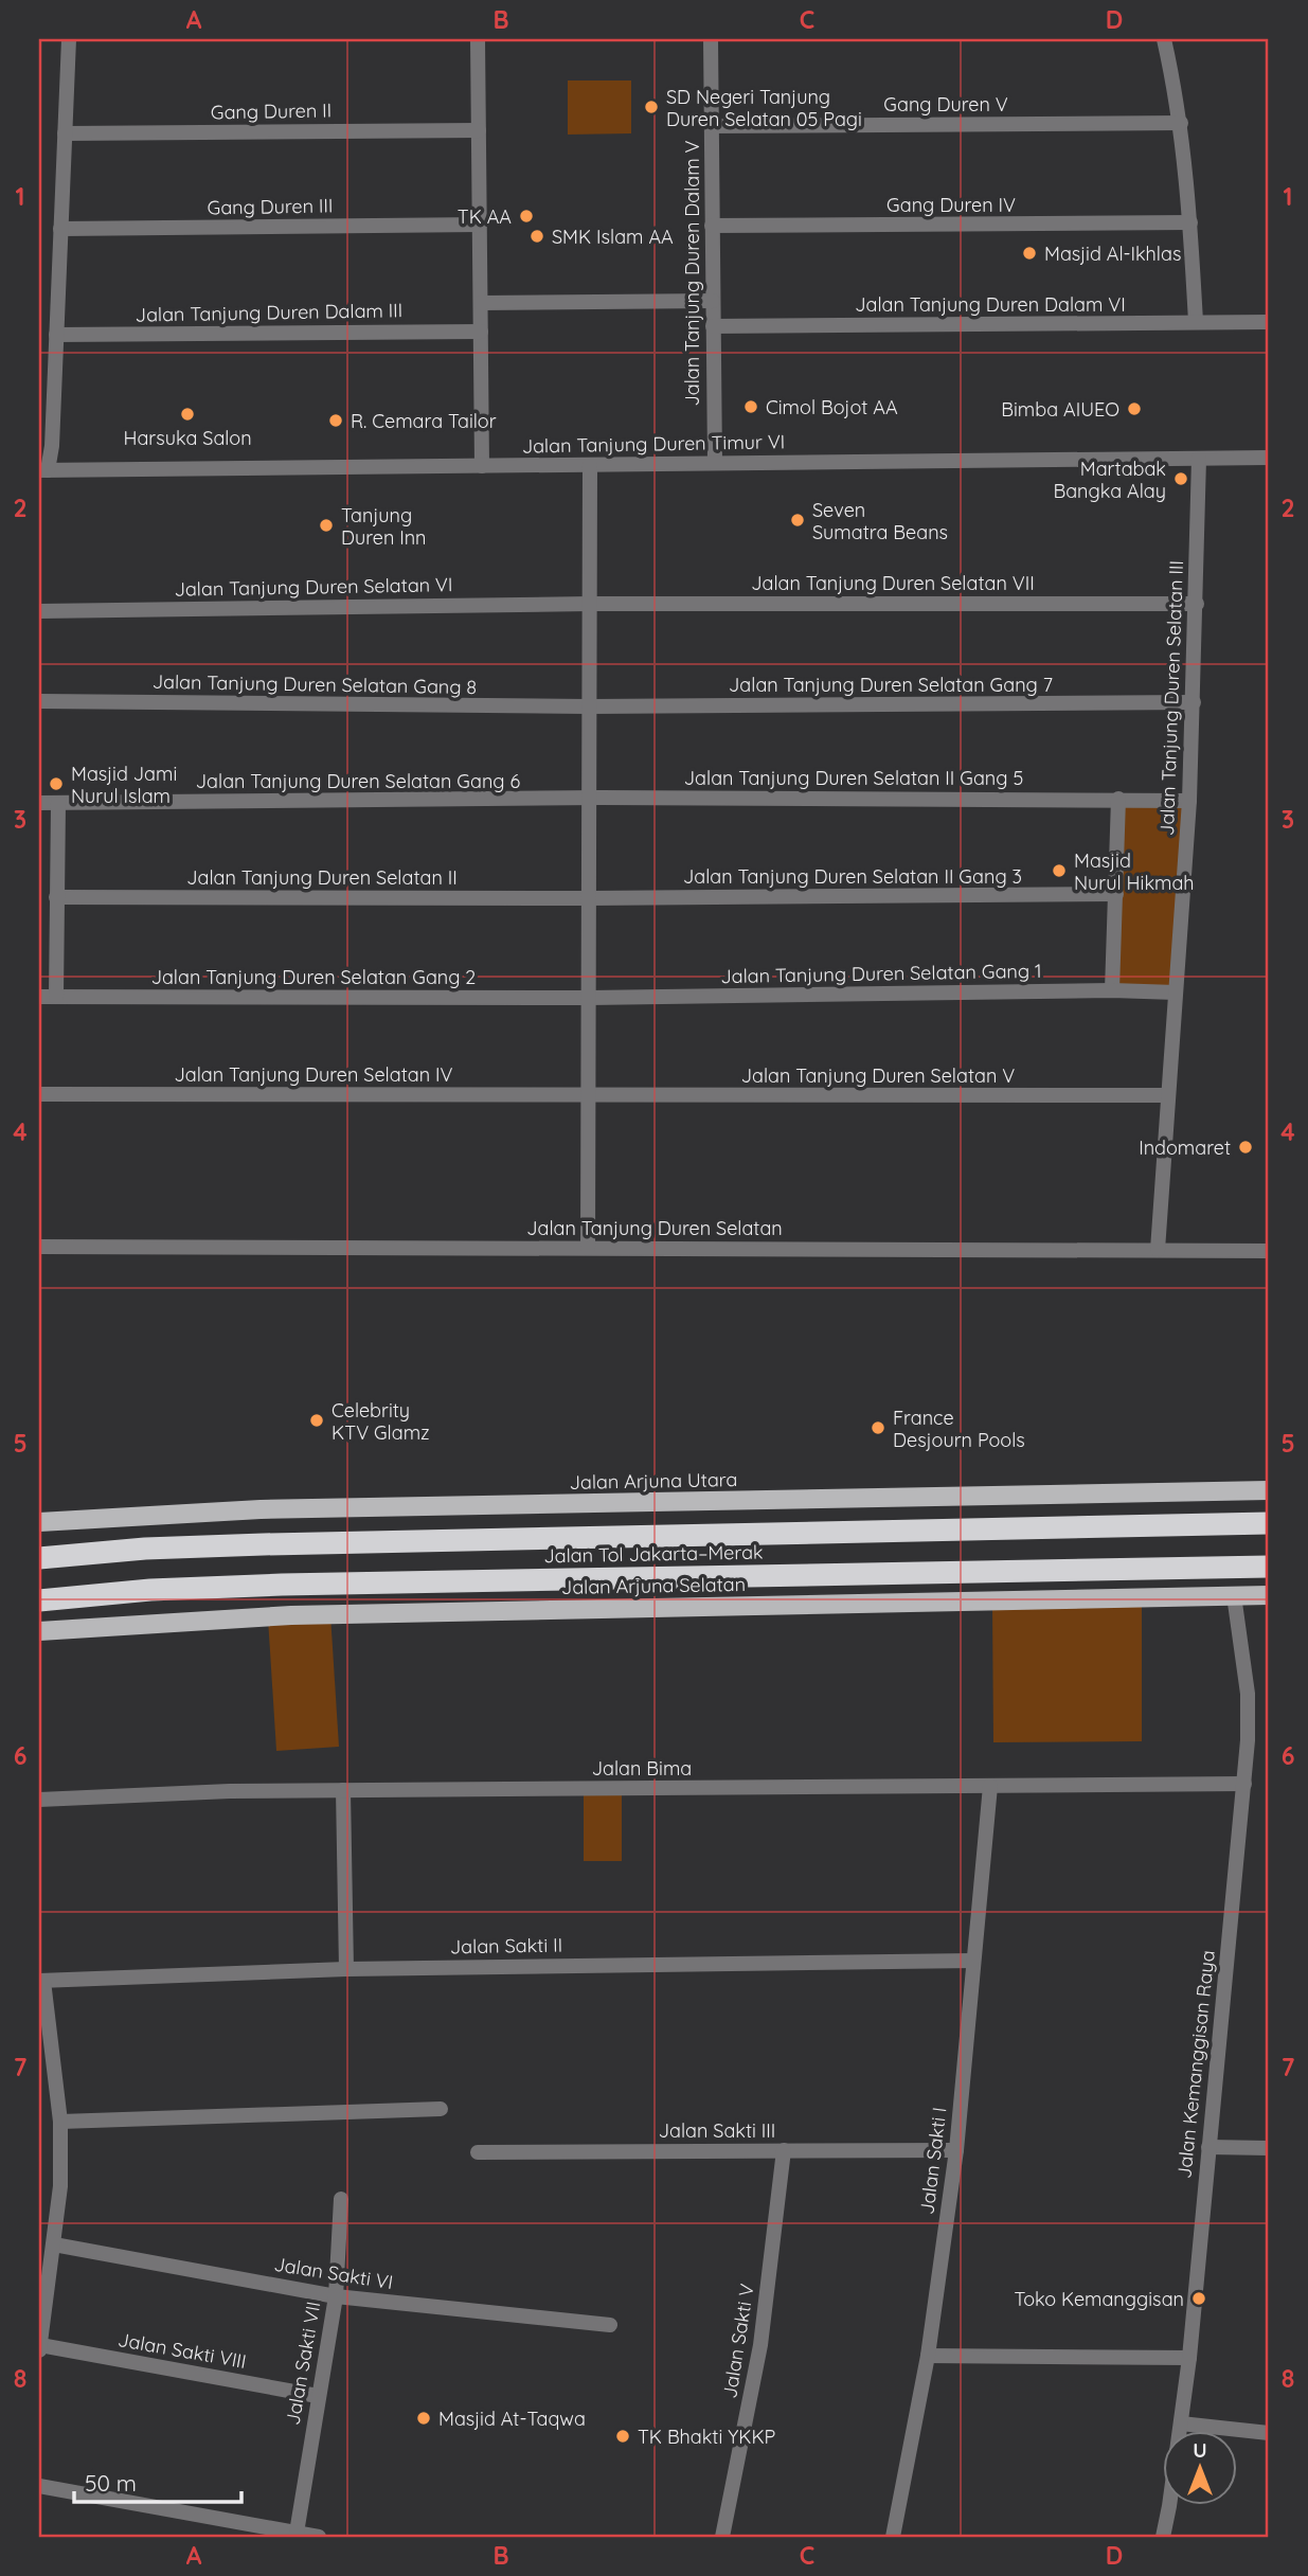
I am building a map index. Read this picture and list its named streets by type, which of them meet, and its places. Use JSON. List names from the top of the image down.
{
  "streets": {
    "highway": ["Jalan Tol Jakarta–Merak"],
    "main road": ["Jalan Arjuna Utara", "Jalan Arjuna Selatan"],
    "street": [
      "Gang Duren V",
      "Gang Duren II",
      "Gang Duren IV",
      "Gang Duren III",
      "Jalan Tanjung Duren Dalam V",
      "Jalan Tanjung Duren Dalam VI",
      "Jalan Tanjung Duren Dalam III",
      "Jalan Tanjung Duren Timur VI",
      "Jalan Tanjung Duren Selatan VII",
      "Jalan Tanjung Duren Selatan VI",
      "Jalan Tanjung Duren Selatan Gang 8",
      "Jalan Tanjung Duren Selatan Gang 7",
      "Jalan Tanjung Duren Selatan III",
      "Jalan Tanjung Duren Selatan II Gang 5",
      "Jalan Tanjung Duren Selatan Gang 6",
      "Jalan Tanjung Duren Selatan II Gang 3",
      "Jalan Tanjung Duren Selatan II",
      "Jalan Tanjung Duren Selatan Gang 1",
      "Jalan Tanjung Duren Selatan Gang 2",
      "Jalan Tanjung Duren Selatan IV",
      "Jalan Tanjung Duren Selatan V",
      "Jalan Tanjung Duren Selatan",
      "Jalan Bima",
      "Jalan Sakti II",
      "Jalan Kemanggisan Raya",
      "Jalan Sakti III",
      "Jalan Sakti I",
      "Jalan Sakti VI",
      "Jalan Sakti V",
      "Jalan Sakti VIII",
      "Jalan Sakti VII"
    ]
  },
  "crossings": [
    ["Gang Duren V", "Jalan Tanjung Duren Dalam V"],
    ["Gang Duren IV", "Jalan Tanjung Duren Dalam V"],
    ["Jalan Tanjung Duren Dalam V", "Jalan Tanjung Duren Dalam VI"],
    ["Jalan Tanjung Duren Dalam V", "Jalan Tanjung Duren Timur VI"],
    ["Jalan Tanjung Duren Timur VI", "Jalan Tanjung Duren Selatan III"],
    ["Jalan Tanjung Duren Selatan VII", "Jalan Tanjung Duren Selatan VI"],
    ["Jalan Tanjung Duren Selatan VII", "Jalan Tanjung Duren Selatan III"],
    ["Jalan Tanjung Duren Selatan Gang 8", "Jalan Tanjung Duren Selatan Gang 7"],
    ["Jalan Tanjung Duren Selatan Gang 7", "Jalan Tanjung Duren Selatan III"],
    ["Jalan Tanjung Duren Selatan III", "Jalan Tanjung Duren Selatan Gang 1"],
    ["Jalan Tanjung Duren Selatan III", "Jalan Tanjung Duren Selatan V"],
    ["Jalan Tanjung Duren Selatan III", "Jalan Tanjung Duren Selatan"],
    ["Jalan Tanjung Duren Selatan II Gang 5", "Jalan Tanjung Duren Selatan Gang 6"],
    ["Jalan Tanjung Duren Selatan II Gang 3", "Jalan Tanjung Duren Selatan II"],
    ["Jalan Tanjung Duren Selatan Gang 1", "Jalan Tanjung Duren Selatan Gang 2"],
    ["Jalan Tanjung Duren Selatan IV", "Jalan Tanjung Duren Selatan V"],
    ["Jalan Arjuna Selatan", "Jalan Kemanggisan Raya"],
    ["Jalan Bima", "Jalan Kemanggisan Raya"],
    ["Jalan Bima", "Jalan Sakti I"],
    ["Jalan Sakti II", "Jalan Sakti I"],
    ["Jalan Sakti III", "Jalan Sakti I"],
    ["Jalan Sakti III", "Jalan Sakti V"],
    ["Jalan Sakti VI", "Jalan Sakti VII"],
    ["Jalan Sakti VIII", "Jalan Sakti VII"]
  ],
  "places": [
    "SD Negeri Tanjung Duren Selatan 05 Pagi",
    "TK AA",
    "SMK Islam AA",
    "Masjid Al-Ikhlas",
    "Cimol Bojot AA",
    "Bimba AIUEO",
    "Harsuka Salon",
    "R. Cemara Tailor",
    "Martabak Bangka Alay",
    "Seven Sumatra Beans",
    "Tanjung Duren Inn",
    "Masjid Jami Nurul Islam",
    "Masjid Nurul Hikmah",
    "Indomaret",
    "Celebrity KTV Glamz",
    "France Desjourn Pools",
    "Toko Kemanggisan",
    "Masjid At-Taqwa",
    "TK Bhakti YKKP"
  ],
  "scale_bar": "50 m",
  "north": "top",
  "grid": {
    "columns": [
      "A",
      "B",
      "C",
      "D"
    ],
    "rows": [
      "1",
      "2",
      "3",
      "4",
      "5",
      "6",
      "7",
      "8"
    ]
  }
}
